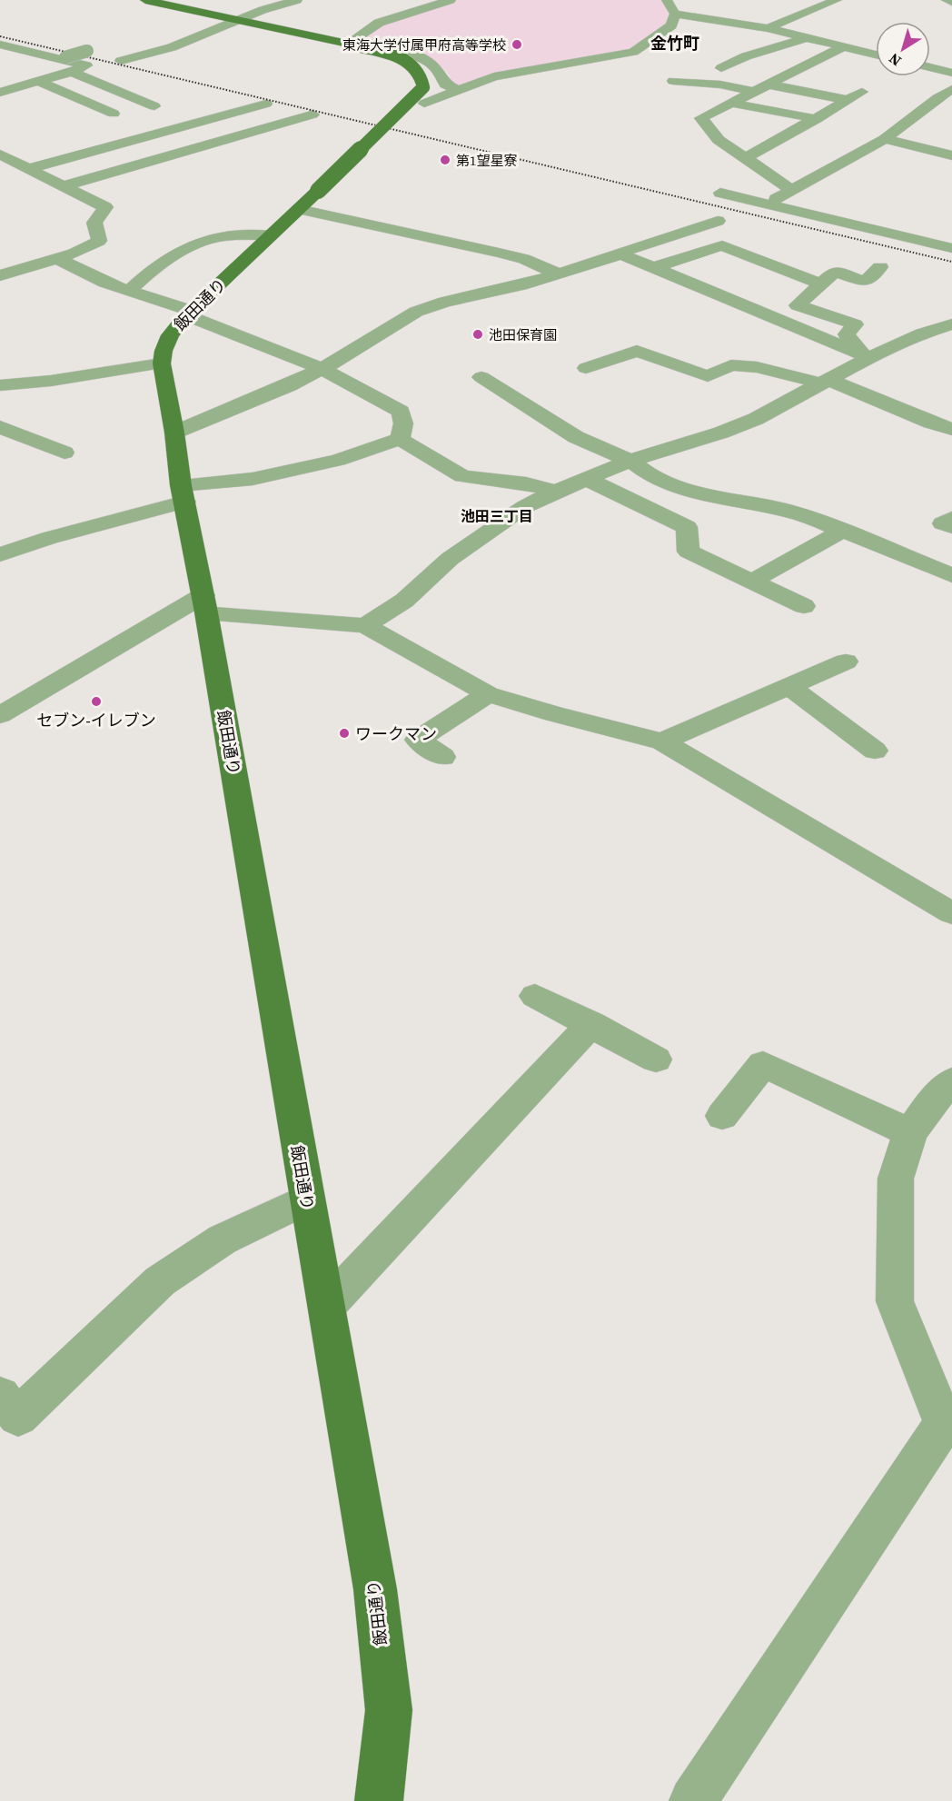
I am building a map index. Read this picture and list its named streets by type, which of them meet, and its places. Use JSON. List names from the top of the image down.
{
  "streets": {
    "main road": ["飯田通り"]
  },
  "districts": ["金竹町", "池田三丁目"],
  "places": [
    "東海大学付属甲府高等学校",
    "第1望星寮",
    "池田保育園",
    "セブン-イレブン",
    "ワークマン"
  ],
  "north": "bottom left"
}
